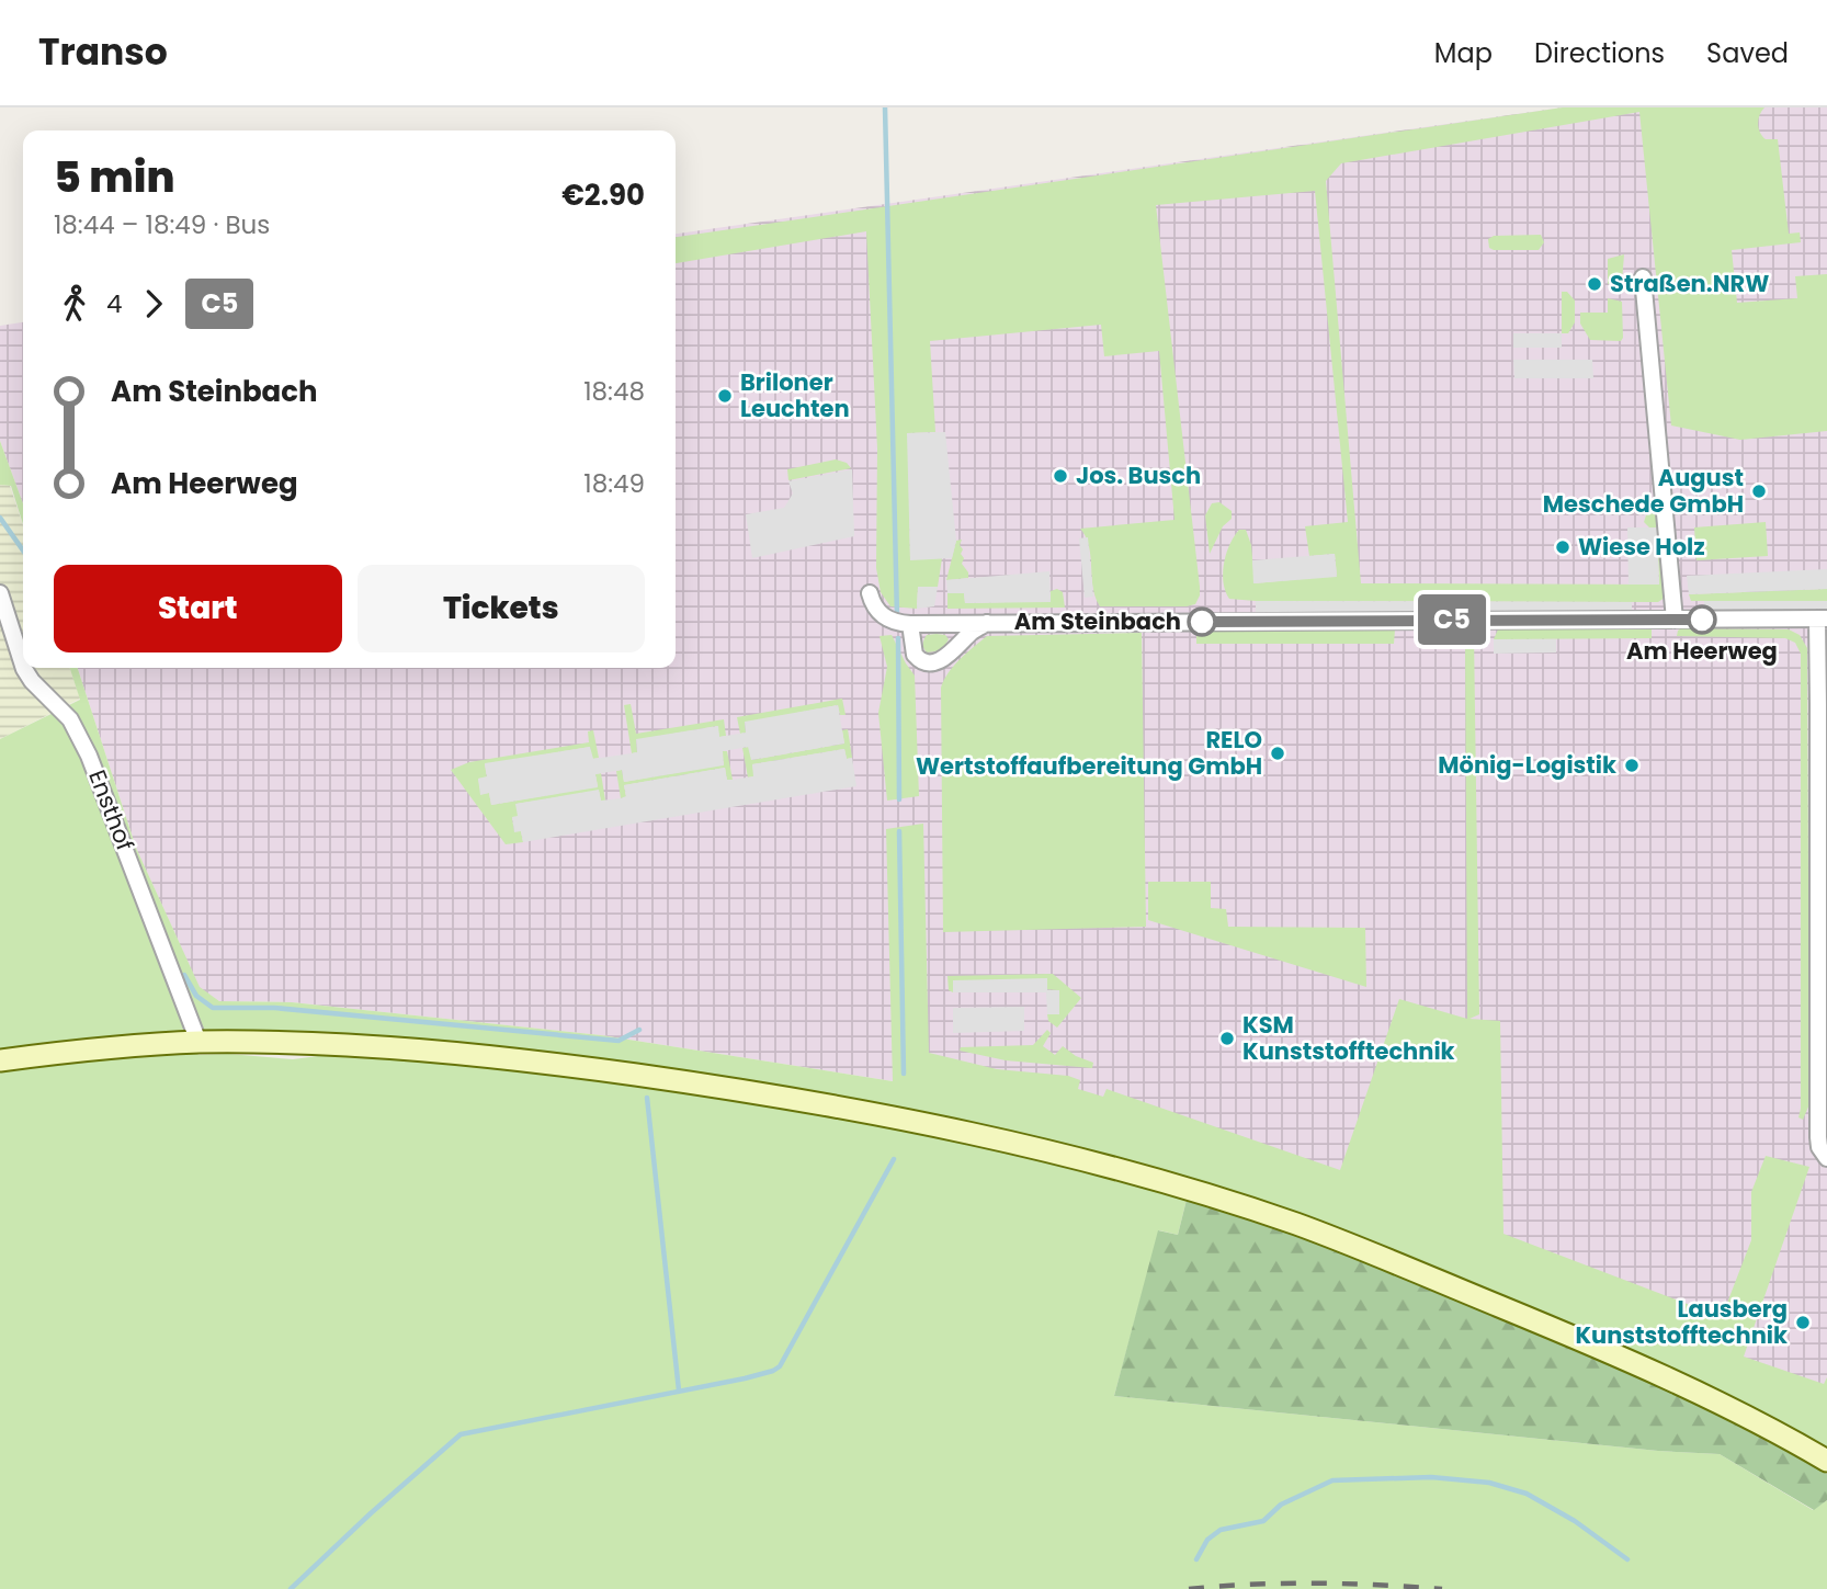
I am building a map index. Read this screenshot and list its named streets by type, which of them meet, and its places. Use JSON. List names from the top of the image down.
{
  "streets": {
    "street": ["Ensthof"]
  },
  "places": [
    "Straßen.NRW",
    "Briloner Leuchten",
    "Jos. Busch",
    "August Meschede GmbH",
    "Wiese Holz",
    "Am Heerweg",
    "Am Steinbach",
    "RELO Wertstoffaufbereitung GmbH",
    "Mönig-Logistik",
    "KSM Kunststofftechnik",
    "Lausberg Kunststofftechnik"
  ],
  "lines": ["bus line C5"],
  "page": {
    "header": "Transo",
    "nav": ["Map", "Directions", "Saved"],
    "on_map": "C5",
    "heading": ["5 min", "18:44 – 18:49 · Bus", "€2.90"],
    "legs": ["4", "C5"],
    "list": [
      {
        "name": "Am Steinbach",
        "value": "18:48"
      },
      {
        "name": "Am Heerweg",
        "value": "18:49"
      }
    ],
    "buttons": ["Start", "Tickets"]
  }
}
